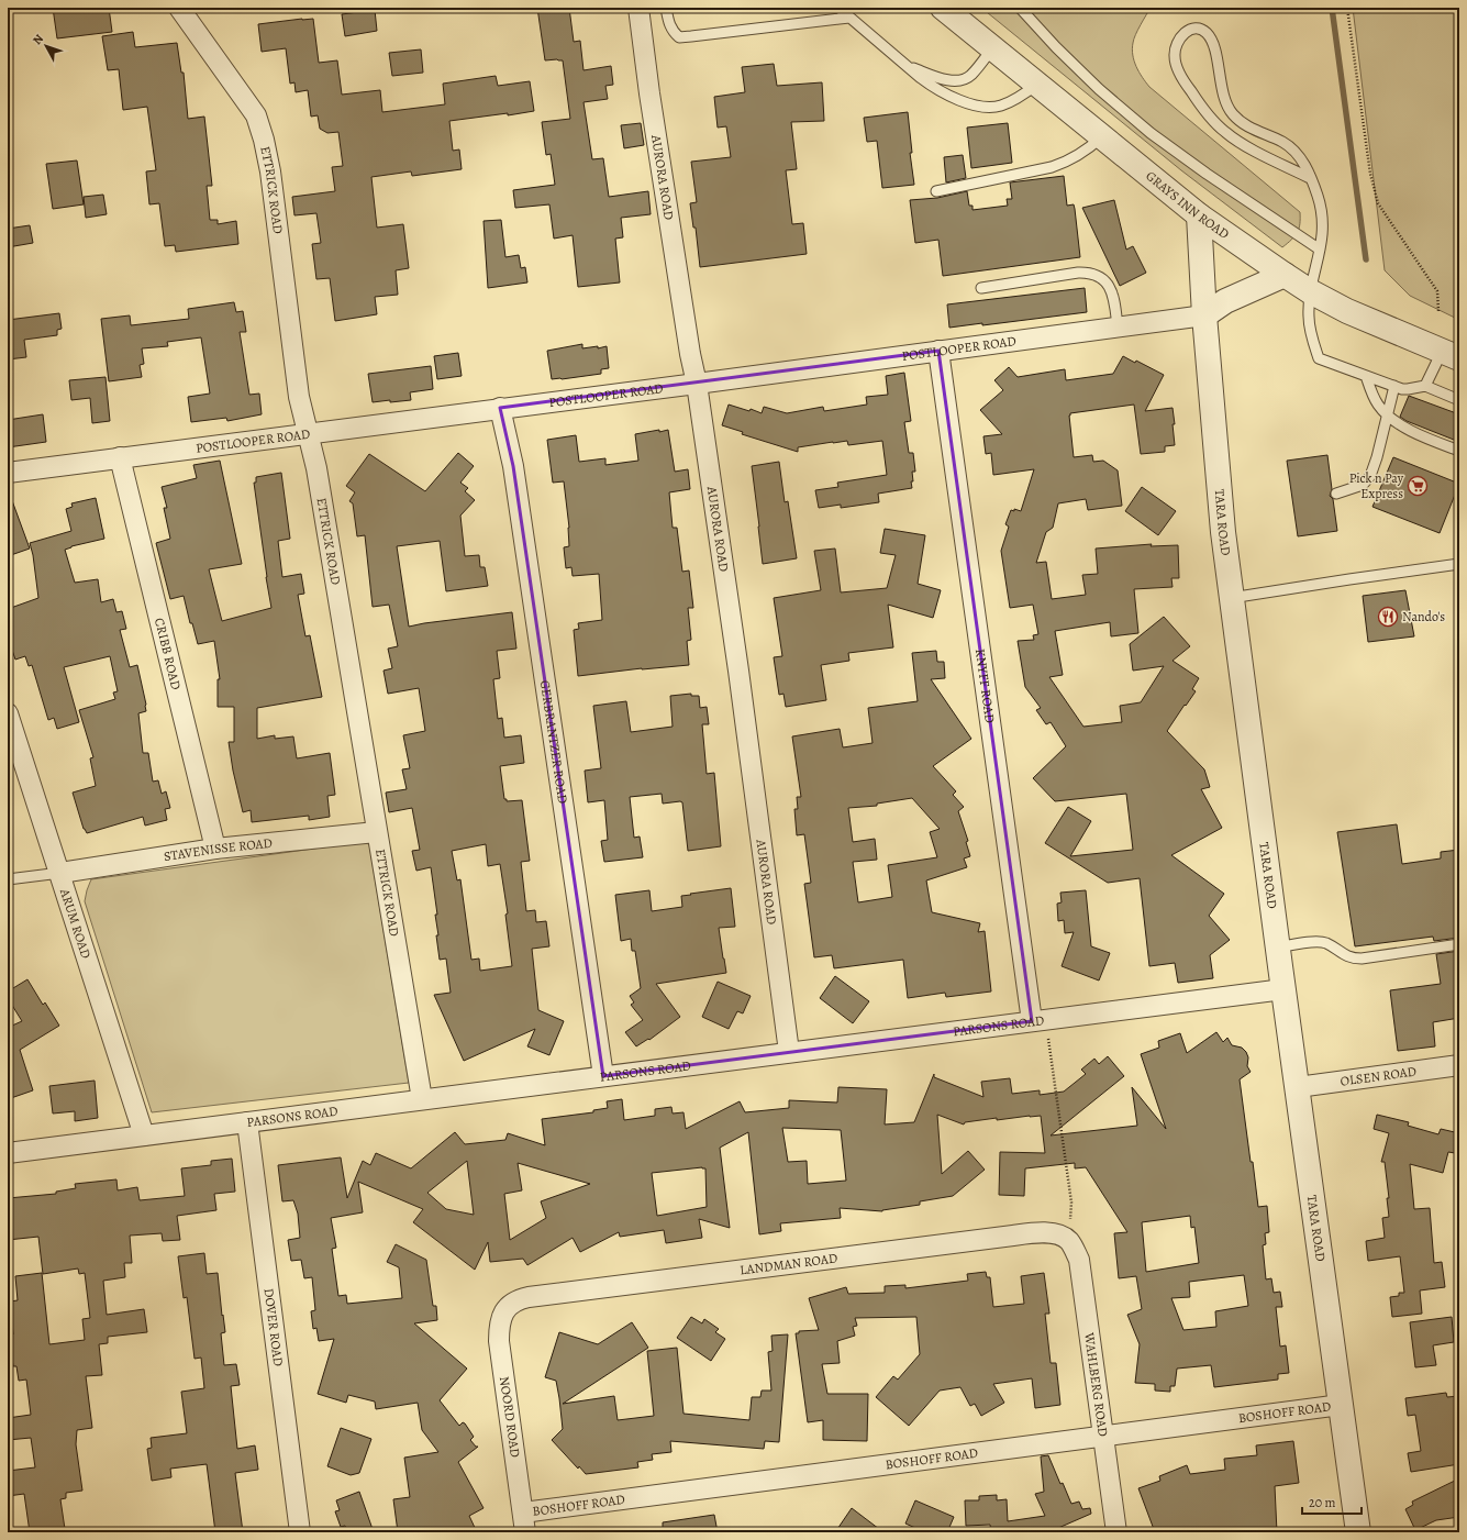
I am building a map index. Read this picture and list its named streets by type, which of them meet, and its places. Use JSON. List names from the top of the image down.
{
  "streets": {
    "street": [
      "AURORA ROAD",
      "ETTRICK ROAD",
      "GRAYS INN ROAD",
      "POSTLOOPER ROAD",
      "TARA ROAD",
      "CRIBB ROAD",
      "KNYFF ROAD",
      "GERBRANTZER ROAD",
      "STAVENISSE ROAD",
      "ARUM ROAD",
      "PARSONS ROAD",
      "OLSEN ROAD",
      "LANDMAN ROAD",
      "DOVER ROAD",
      "WAHLBERG ROAD",
      "BOSHOFF ROAD",
      "NOORD ROAD"
    ]
  },
  "crossings": [
    ["AURORA ROAD", "POSTLOOPER ROAD"],
    ["AURORA ROAD", "PARSONS ROAD"],
    ["ETTRICK ROAD", "POSTLOOPER ROAD"],
    ["ETTRICK ROAD", "STAVENISSE ROAD"],
    ["ETTRICK ROAD", "PARSONS ROAD"],
    ["GRAYS INN ROAD", "TARA ROAD"],
    ["POSTLOOPER ROAD", "TARA ROAD"],
    ["POSTLOOPER ROAD", "CRIBB ROAD"],
    ["POSTLOOPER ROAD", "KNYFF ROAD"],
    ["POSTLOOPER ROAD", "GERBRANTZER ROAD"],
    ["TARA ROAD", "PARSONS ROAD"],
    ["TARA ROAD", "OLSEN ROAD"],
    ["TARA ROAD", "BOSHOFF ROAD"],
    ["CRIBB ROAD", "STAVENISSE ROAD"],
    ["KNYFF ROAD", "PARSONS ROAD"],
    ["GERBRANTZER ROAD", "PARSONS ROAD"],
    ["STAVENISSE ROAD", "ARUM ROAD"],
    ["ARUM ROAD", "PARSONS ROAD"],
    ["PARSONS ROAD", "DOVER ROAD"],
    ["LANDMAN ROAD", "WAHLBERG ROAD"],
    ["LANDMAN ROAD", "NOORD ROAD"],
    ["WAHLBERG ROAD", "BOSHOFF ROAD"],
    ["BOSHOFF ROAD", "NOORD ROAD"]
  ],
  "places": {
    "supermarket": ["Pick n Pay Express"],
    "restaurant": ["Nando's"]
  },
  "scale_bar": "20 m",
  "north": "top left"
}
